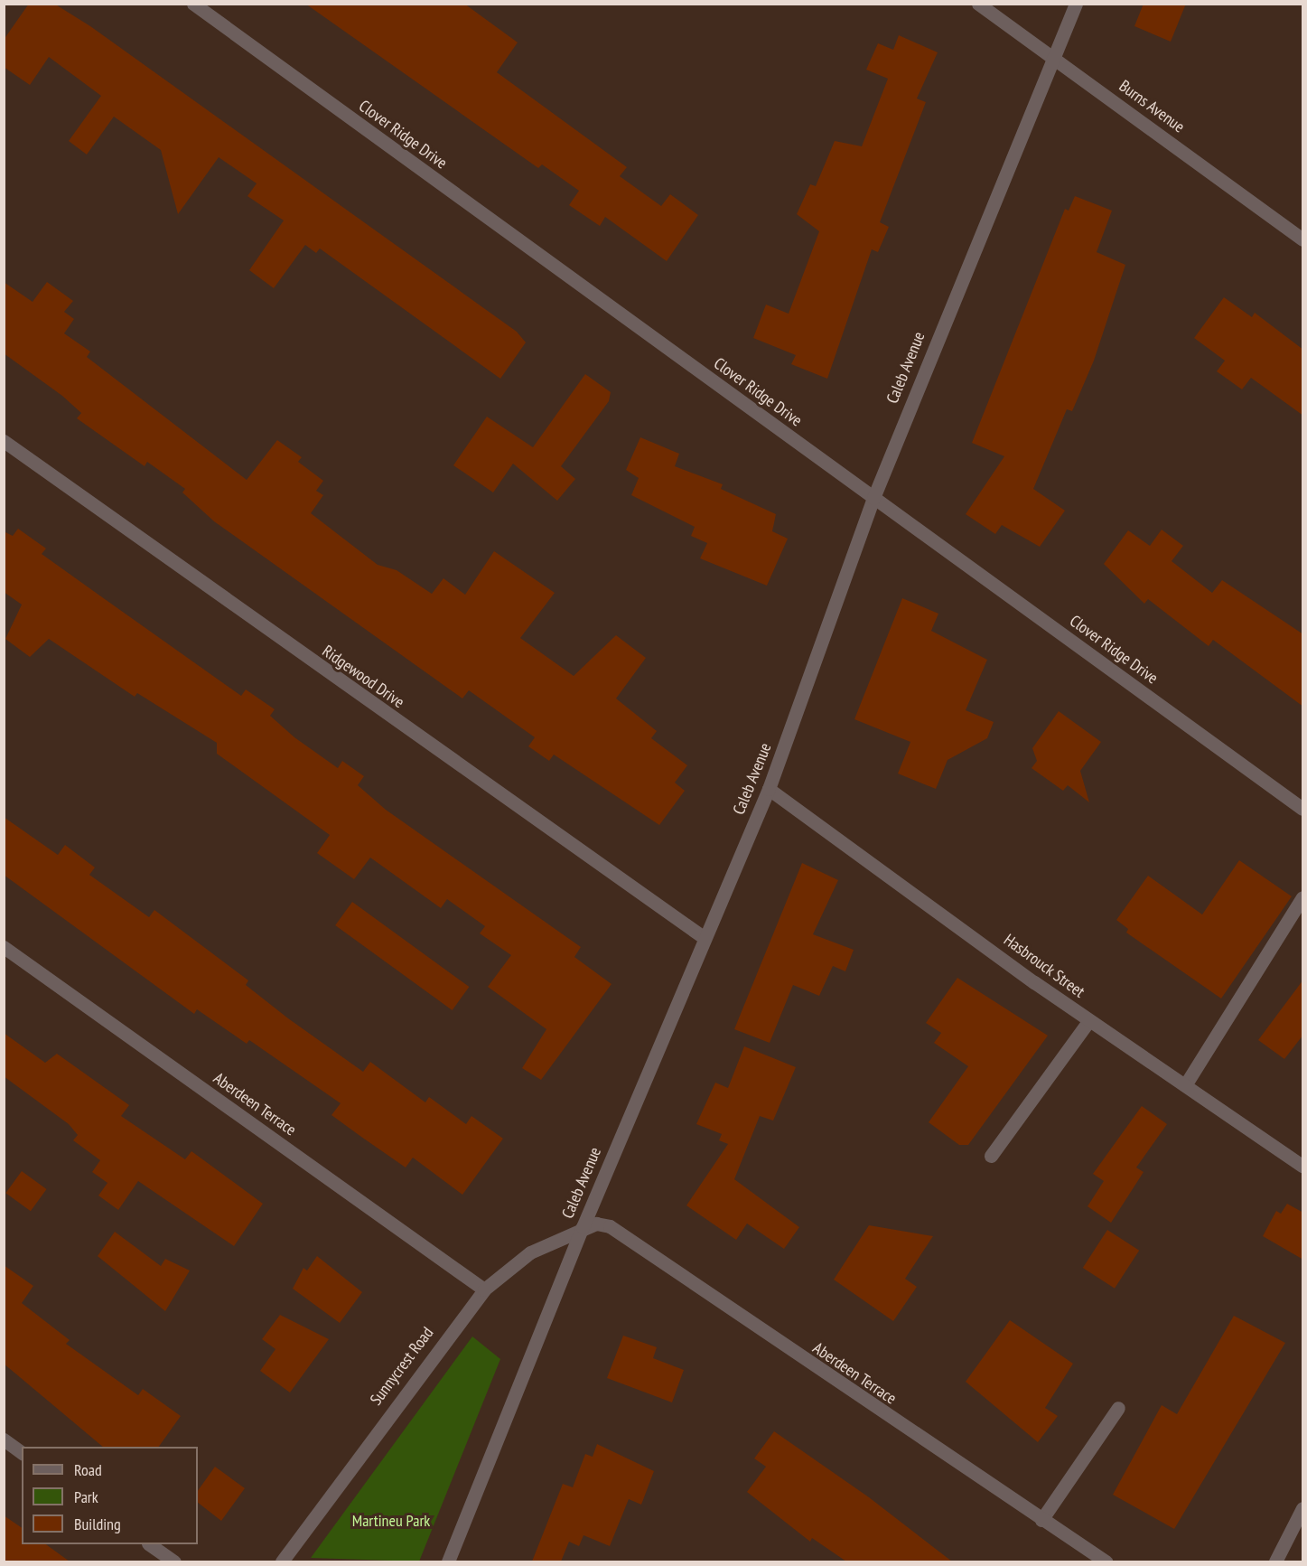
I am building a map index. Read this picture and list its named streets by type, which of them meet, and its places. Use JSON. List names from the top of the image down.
{
  "streets": {
    "street": [
      "Burns Avenue",
      "Clover Ridge Drive",
      "Caleb Avenue",
      "Ridgewood Drive",
      "Hasbrouck Street",
      "Aberdeen Terrace",
      "Sunnycrest Road"
    ]
  },
  "crossings": [
    ["Burns Avenue", "Caleb Avenue"],
    ["Clover Ridge Drive", "Caleb Avenue"],
    ["Caleb Avenue", "Ridgewood Drive"],
    ["Caleb Avenue", "Hasbrouck Street"],
    ["Caleb Avenue", "Aberdeen Terrace"],
    ["Caleb Avenue", "Sunnycrest Road"],
    ["Aberdeen Terrace", "Sunnycrest Road"]
  ],
  "parks": ["Martineu Park"],
  "legend": ["Road", "Park", "Building"]
}
